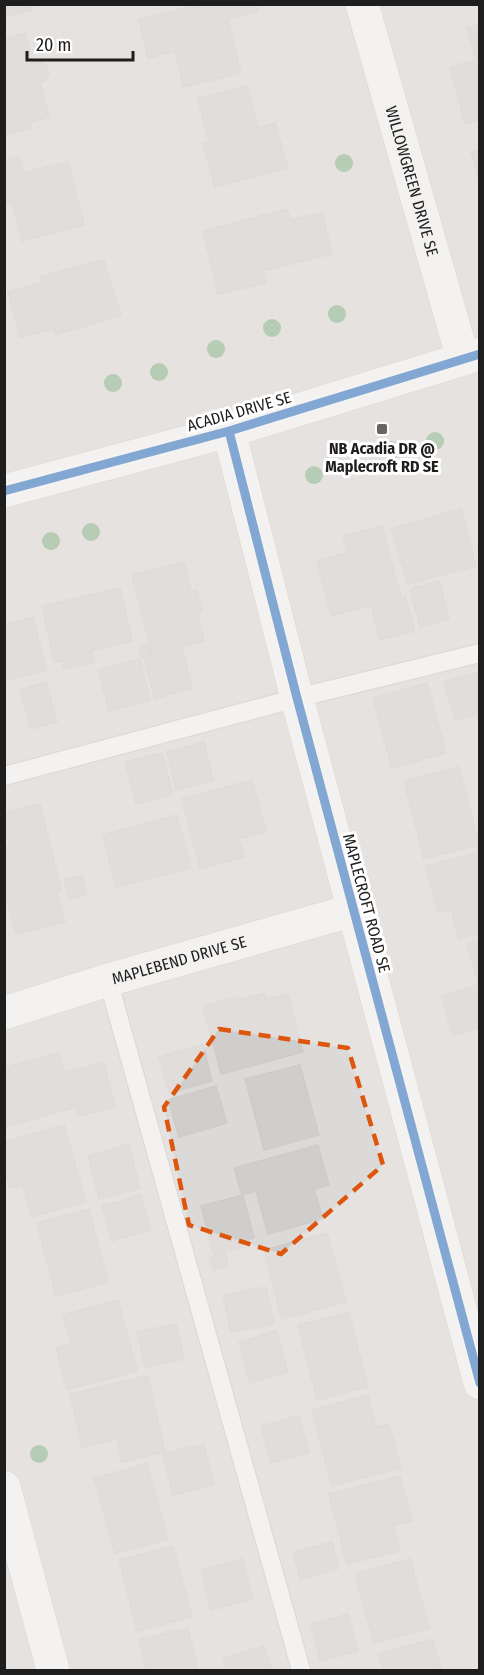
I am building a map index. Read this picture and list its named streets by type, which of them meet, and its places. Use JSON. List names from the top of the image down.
{
  "streets": {
    "street": [
      "WILLOWGREEN DRIVE SE",
      "ACADIA DRIVE SE",
      "MAPLECROFT ROAD SE",
      "MAPLEBEND DRIVE SE"
    ]
  },
  "crossings": [
    ["WILLOWGREEN DRIVE SE", "ACADIA DRIVE SE"],
    ["ACADIA DRIVE SE", "MAPLECROFT ROAD SE"],
    ["MAPLECROFT ROAD SE", "MAPLEBEND DRIVE SE"]
  ],
  "places": {
    "transit": ["NB Acadia DR @ Maplecroft RD SE"]
  },
  "scale_bar": "20 m"
}
